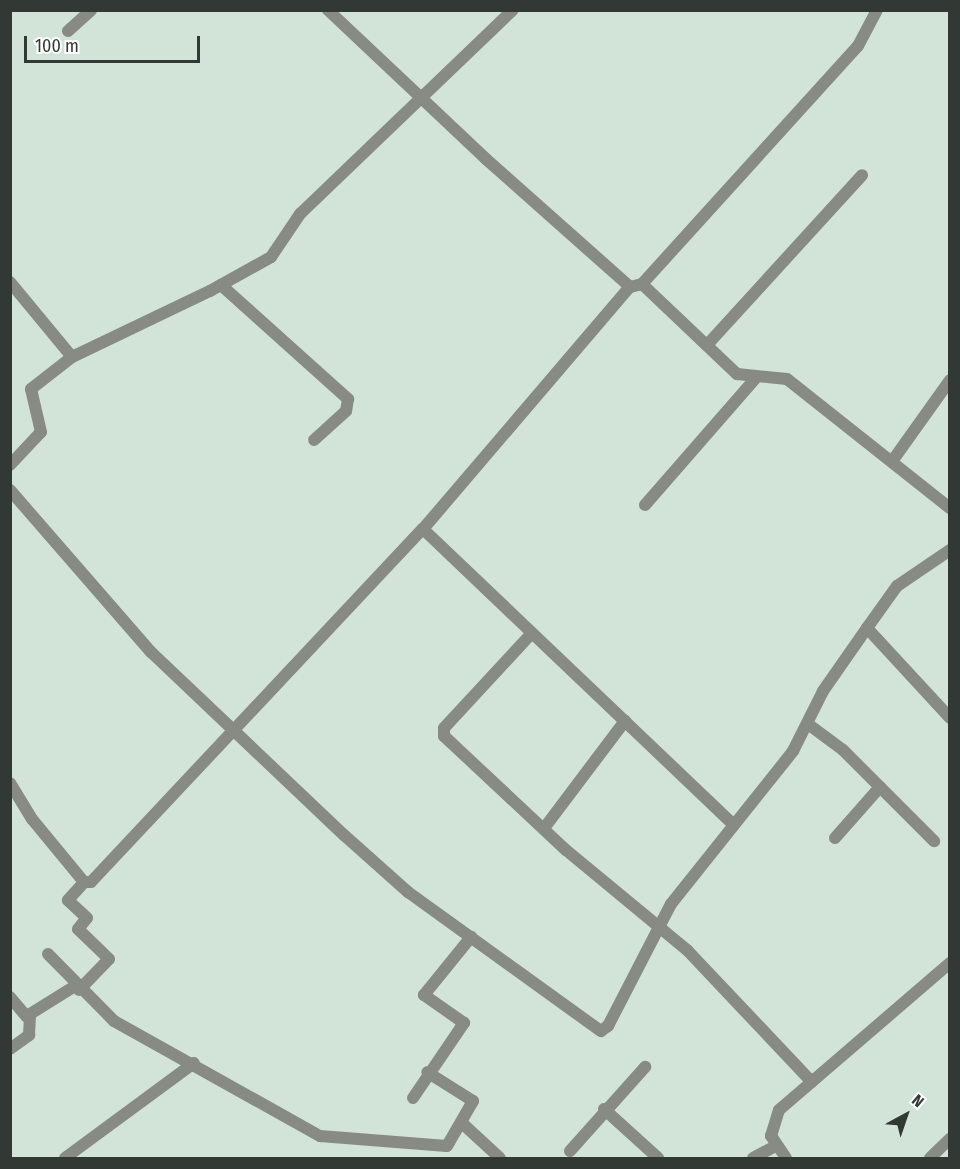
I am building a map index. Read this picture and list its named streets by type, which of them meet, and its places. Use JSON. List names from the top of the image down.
{
  "scale_bar": "100 m",
  "north": "top right"
}
